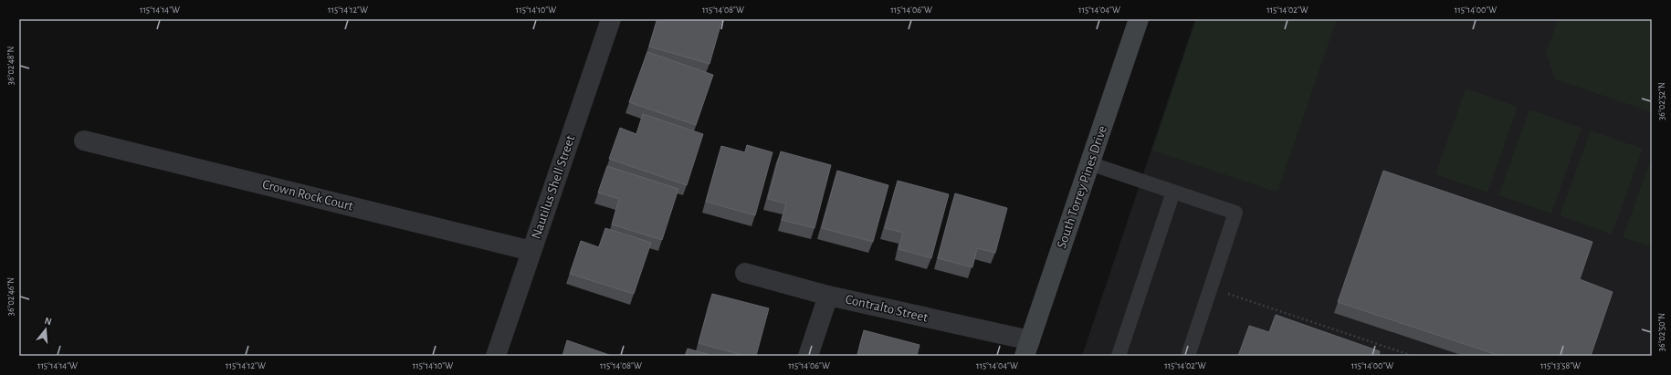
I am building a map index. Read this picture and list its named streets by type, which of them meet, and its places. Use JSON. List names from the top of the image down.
{
  "streets": {
    "street": [
      "Nautilus Shell Street",
      "South Torrey Pines Drive",
      "Crown Rock Court",
      "Contralto Street"
    ]
  },
  "crossings": [
    ["Nautilus Shell Street", "Crown Rock Court"],
    ["South Torrey Pines Drive", "Contralto Street"]
  ],
  "north": "top",
  "coordinates": [
    "115°14'14\"W",
    "115°14'12\"W",
    "115°14'10\"W",
    "115°14'08\"W",
    "115°14'06\"W",
    "115°14'04\"W",
    "115°14'02\"W",
    "115°14'00\"W",
    "36°02'48\"N",
    "36°02'52\"N",
    "36°02'46\"N",
    "36°02'50\"N",
    "115°13'58\"W"
  ]
}
